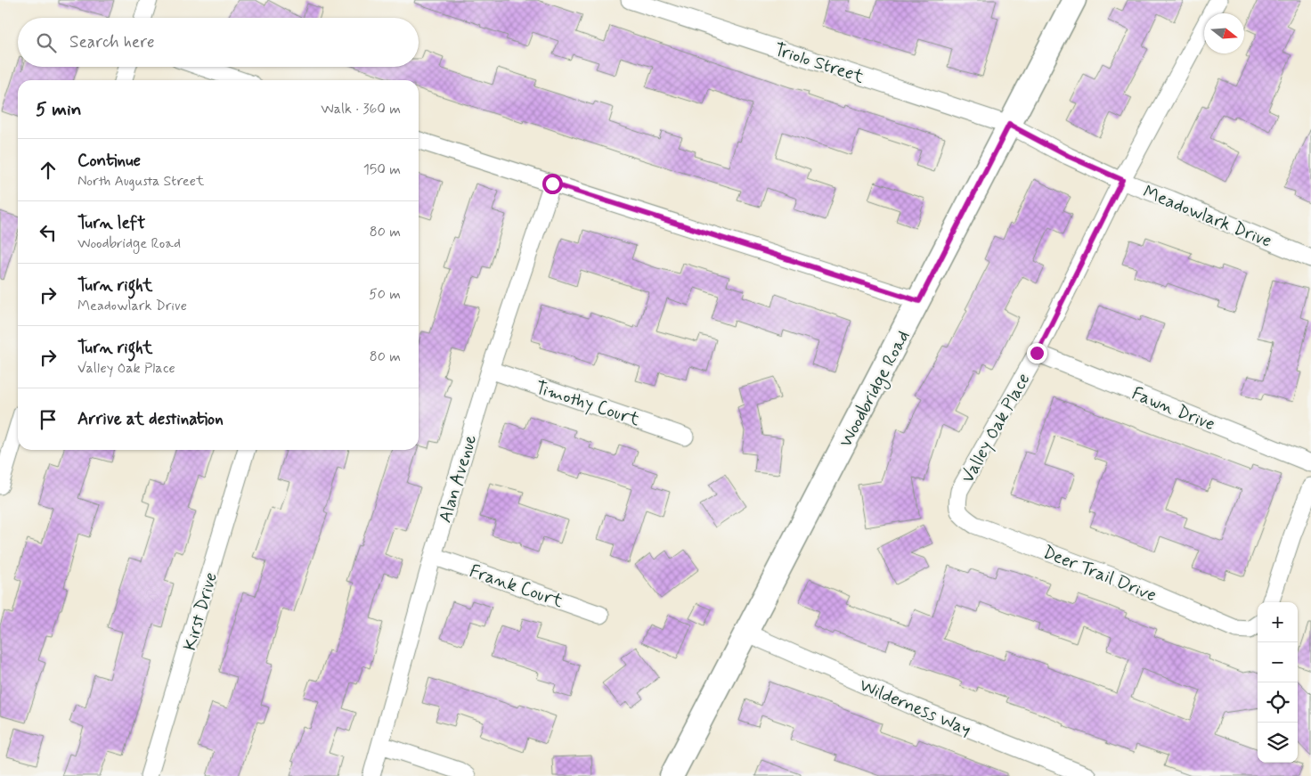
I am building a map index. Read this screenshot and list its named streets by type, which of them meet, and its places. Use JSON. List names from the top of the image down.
{
  "streets": {
    "street": [
      "Triolo Street",
      "Meadowlark Drive",
      "Woodbridge Road",
      "Timothy Court",
      "Fawn Drive",
      "Valley Oak Place",
      "Alan Avenue",
      "Deer Trail Drive",
      "Frank Court",
      "Kirst Drive",
      "Wilderness Way"
    ]
  },
  "crossings": [
    ["Triolo Street", "Meadowlark Drive"],
    ["Triolo Street", "Woodbridge Road"],
    ["Meadowlark Drive", "Woodbridge Road"],
    ["Meadowlark Drive", "Valley Oak Place"],
    ["Woodbridge Road", "Wilderness Way"],
    ["Timothy Court", "Alan Avenue"],
    ["Fawn Drive", "Valley Oak Place"],
    ["Valley Oak Place", "Deer Trail Drive"],
    ["Alan Avenue", "Frank Court"]
  ],
  "north": "right",
  "page": {
    "search": "Search here",
    "heading": ["5 min", "Walk · 360 m"],
    "list": [
      ["Continue", "North Augusta Street", "150 m"],
      ["Turn left", "Woodbridge Road", "80 m"],
      ["Turn right", "Meadowlark Drive", "50 m"],
      ["Turn right", "Valley Oak Place", "80 m"],
      "Arrive at destination"
    ],
    "map_buttons": ["+", "−"]
  }
}
